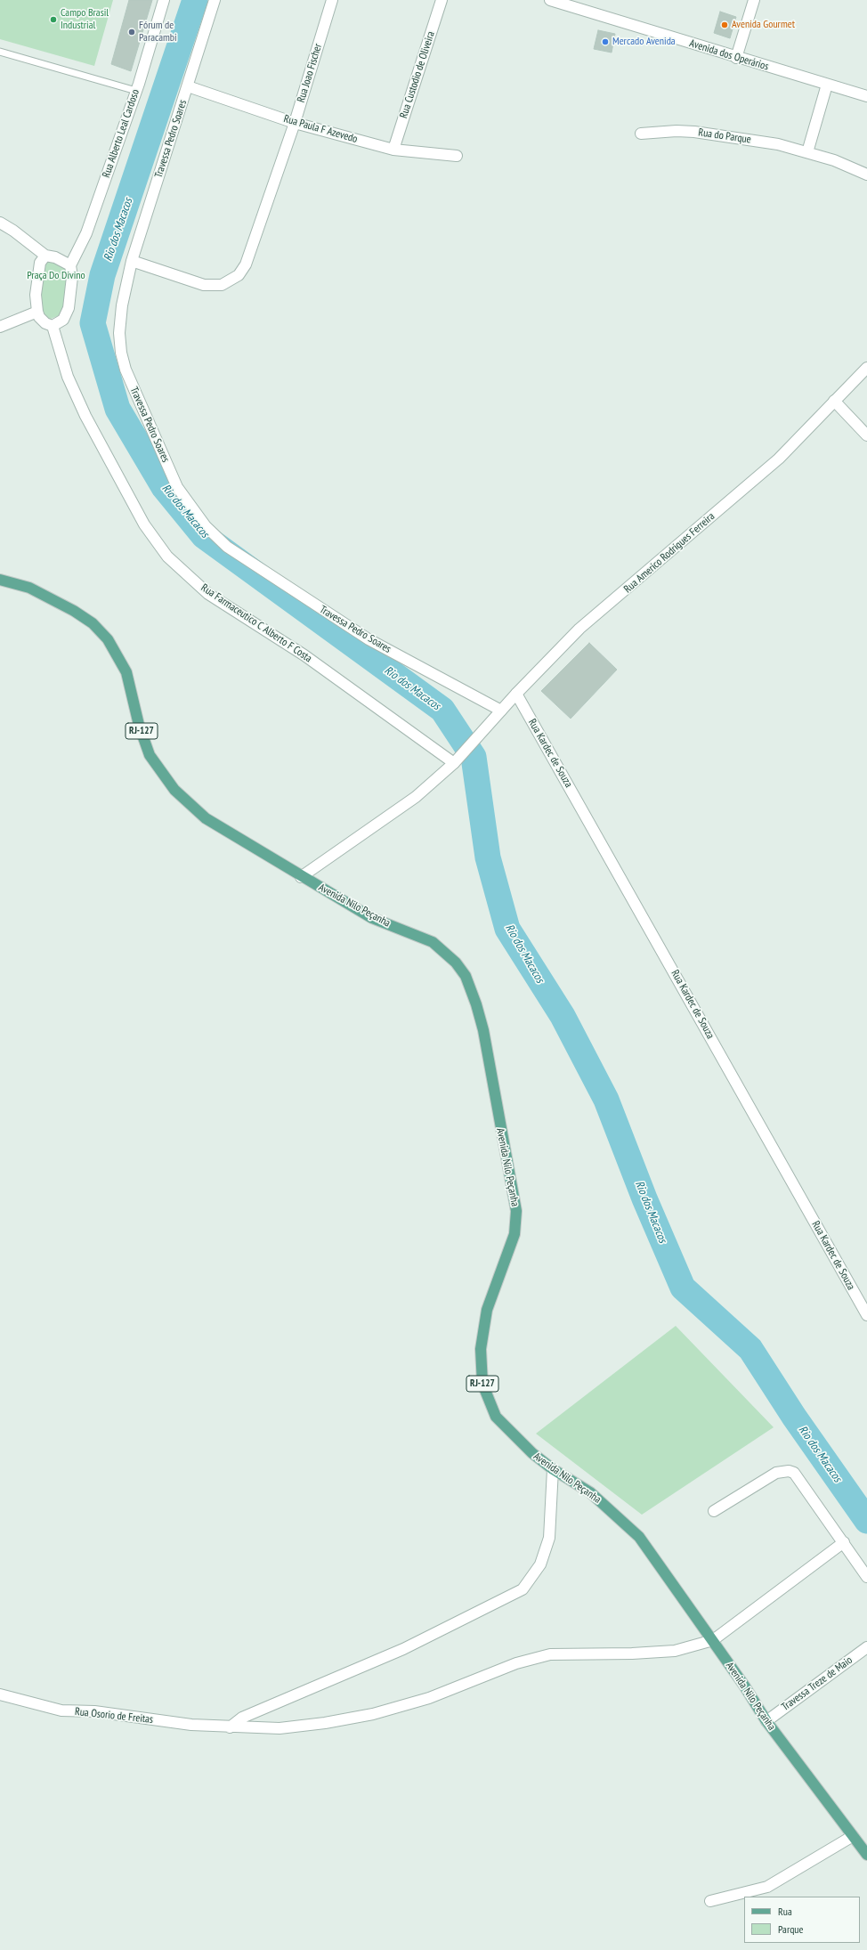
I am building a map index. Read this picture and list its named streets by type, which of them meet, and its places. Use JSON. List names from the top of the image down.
{
  "streets": {
    "main road": ["RJ-127", "Avenida Nilo Peçanha"],
    "street": [
      "Avenida dos Operários",
      "Rua Joao Fischer",
      "Rua Custodio de Oliveira",
      "Rua Paula F Azevedo",
      "Rua Alberto Leal Cardoso",
      "Rua do Parque",
      "Travessa Pedro Soares",
      "Rua Americo Rodrigues Ferreira",
      "Rua Farmaceutico C Alberto F Costa",
      "Rua Kardec de Souza",
      "Travessa Treze de Maio",
      "Rua Osorio de Freitas"
    ]
  },
  "crossings": [
    ["Rua Joao Fischer", "Rua Paula F Azevedo"],
    ["Rua Joao Fischer", "Travessa Pedro Soares"],
    ["Rua Custodio de Oliveira", "Rua Paula F Azevedo"],
    ["Rua Paula F Azevedo", "Travessa Pedro Soares"],
    ["Travessa Pedro Soares", "Rua Americo Rodrigues Ferreira"],
    ["Rua Americo Rodrigues Ferreira", "Rua Farmaceutico C Alberto F Costa"],
    ["Rua Americo Rodrigues Ferreira", "Rua Kardec de Souza"],
    ["Rua Americo Rodrigues Ferreira", "Avenida Nilo Peçanha"],
    ["Avenida Nilo Peçanha", "Travessa Treze de Maio"],
    ["Avenida Nilo Peçanha", "Rua Osorio de Freitas"]
  ],
  "water": ["Rio dos Macacos"],
  "parks": ["Praça Do Divino"],
  "places": [
    "Campo Brasil Industrial",
    "Avenida Gourmet",
    "Fórum de Paracambi",
    "Mercado Avenida"
  ],
  "legend": ["Rua", "Parque"]
}
